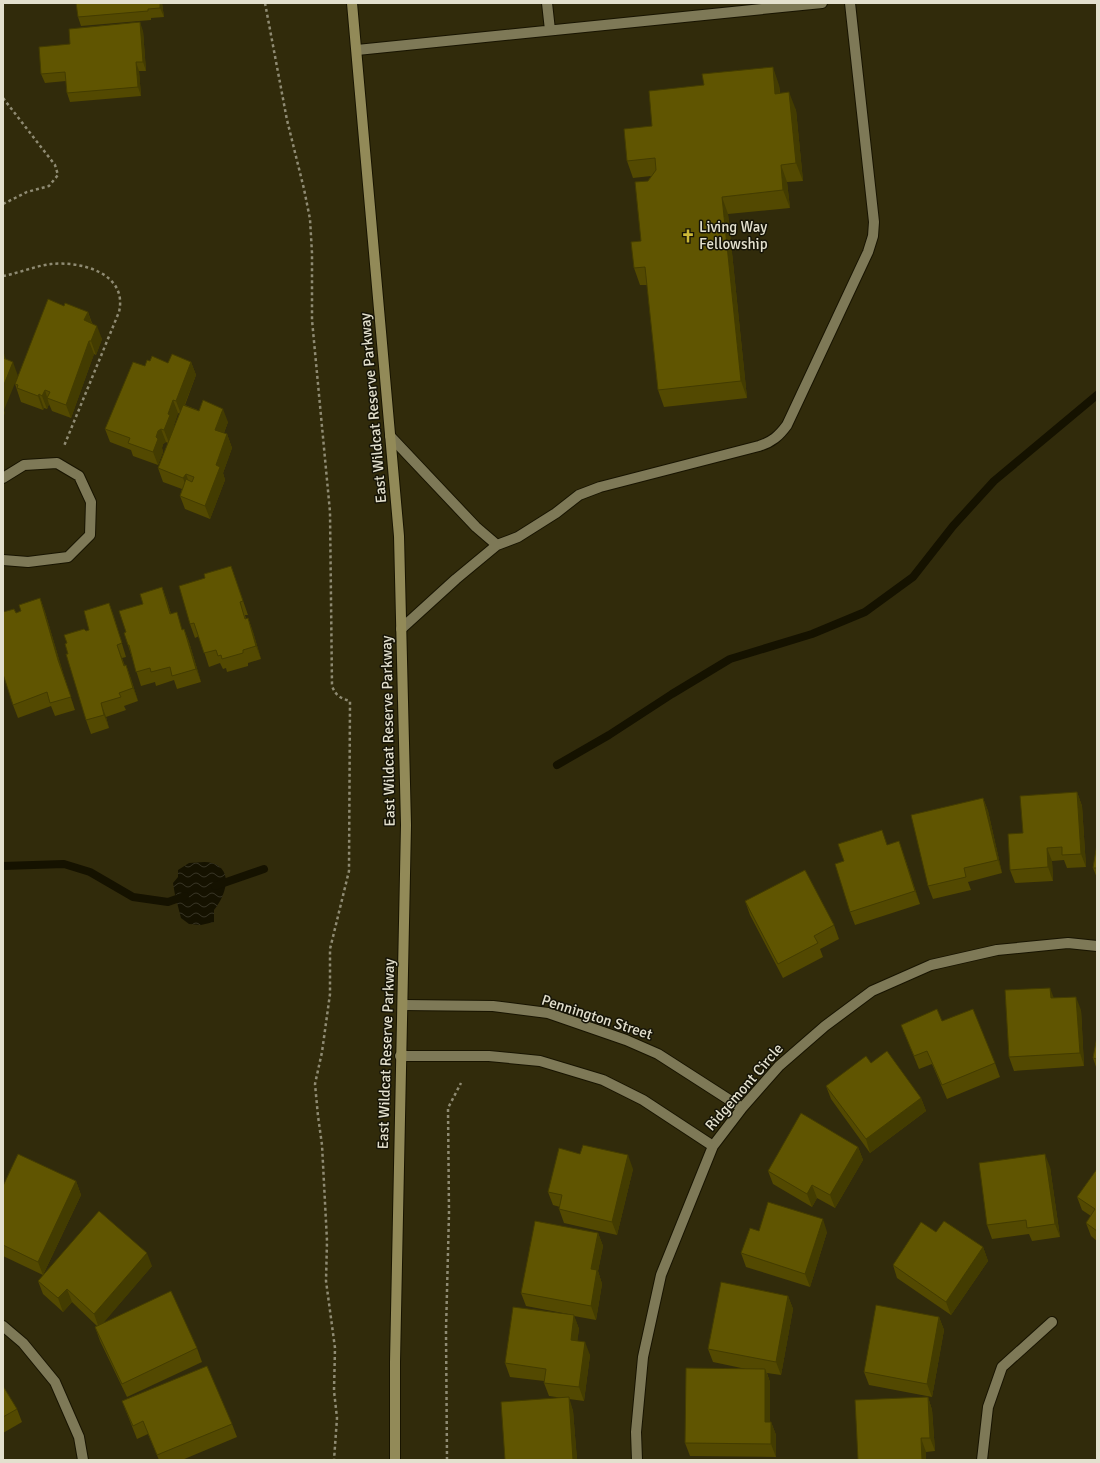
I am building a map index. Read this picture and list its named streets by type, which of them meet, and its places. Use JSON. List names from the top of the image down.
{
  "streets": {
    "main road": ["East Wildcat Reserve Parkway"],
    "street": ["Pennington Street", "Ridgemont Circle"]
  },
  "crossings": [
    ["East Wildcat Reserve Parkway", "Pennington Street"],
    ["Pennington Street", "Ridgemont Circle"]
  ],
  "places": {
    "church": ["Living Way Fellowship"]
  }
}
